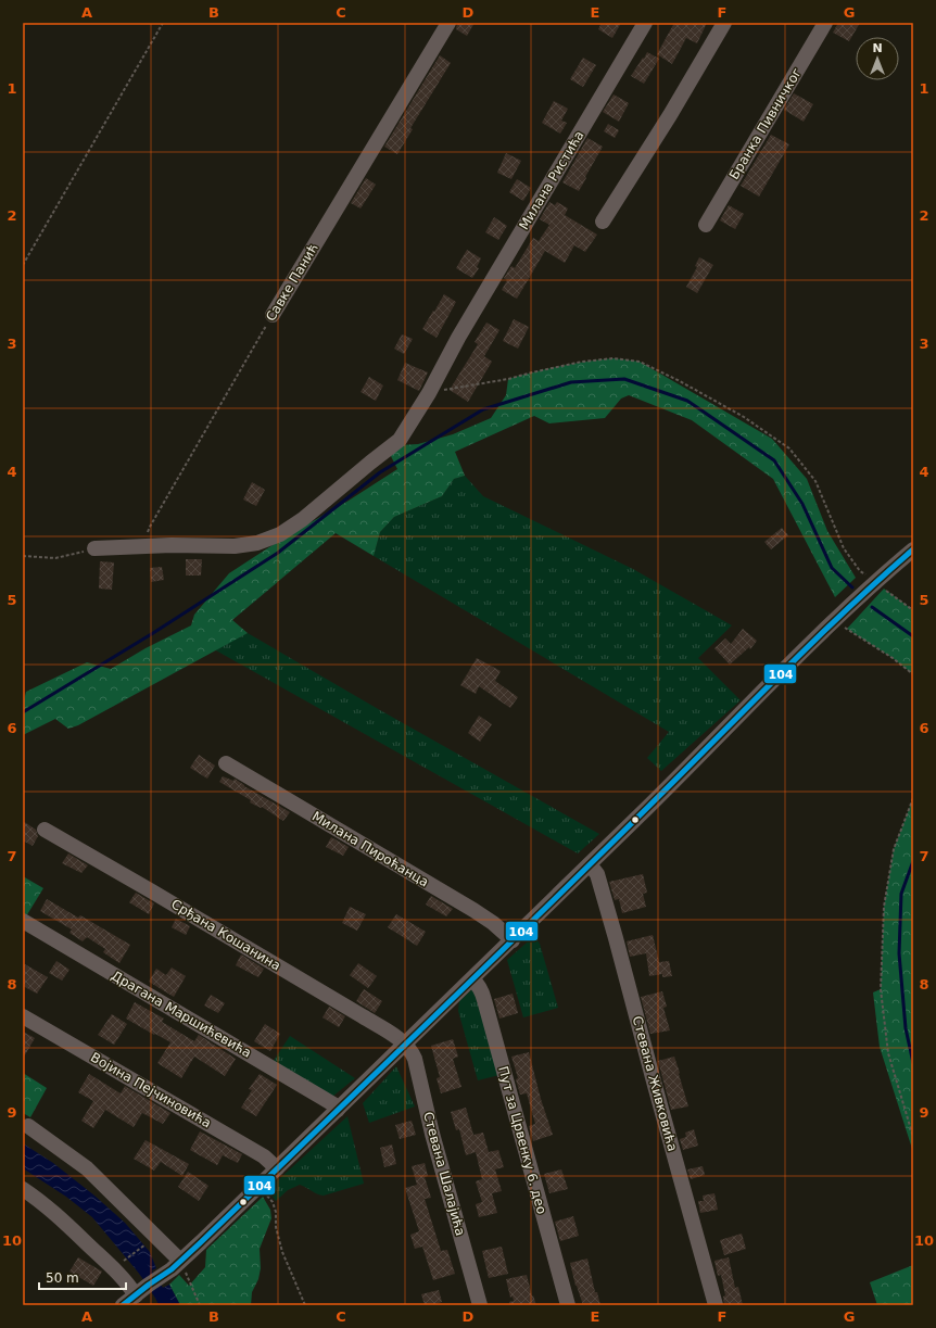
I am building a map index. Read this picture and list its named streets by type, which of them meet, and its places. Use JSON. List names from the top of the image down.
{
  "streets": {
    "street": [
      "Бранка Пивничког",
      "Милана Ристића",
      "Савке Панић",
      "Милана Пироћанца",
      "Срђана Кошанина",
      "Драгана Маршићевића",
      "Стевана Живковића",
      "Војина Пејчиновића",
      "Пут за Црвенку 6. део",
      "Стевана Шалајића"
    ]
  },
  "crossings": [
    ["Милана Ристића", "Савке Панић"],
    ["Срђана Кошанина", "Стевана Шалајића"]
  ],
  "lines": ["transit line 104"],
  "scale_bar": "50 m",
  "north": "top",
  "grid": {
    "columns": [
      "A",
      "B",
      "C",
      "D",
      "E",
      "F",
      "G"
    ],
    "rows": [
      "1",
      "2",
      "3",
      "4",
      "5",
      "6",
      "7",
      "8",
      "9",
      "10"
    ]
  }
}
